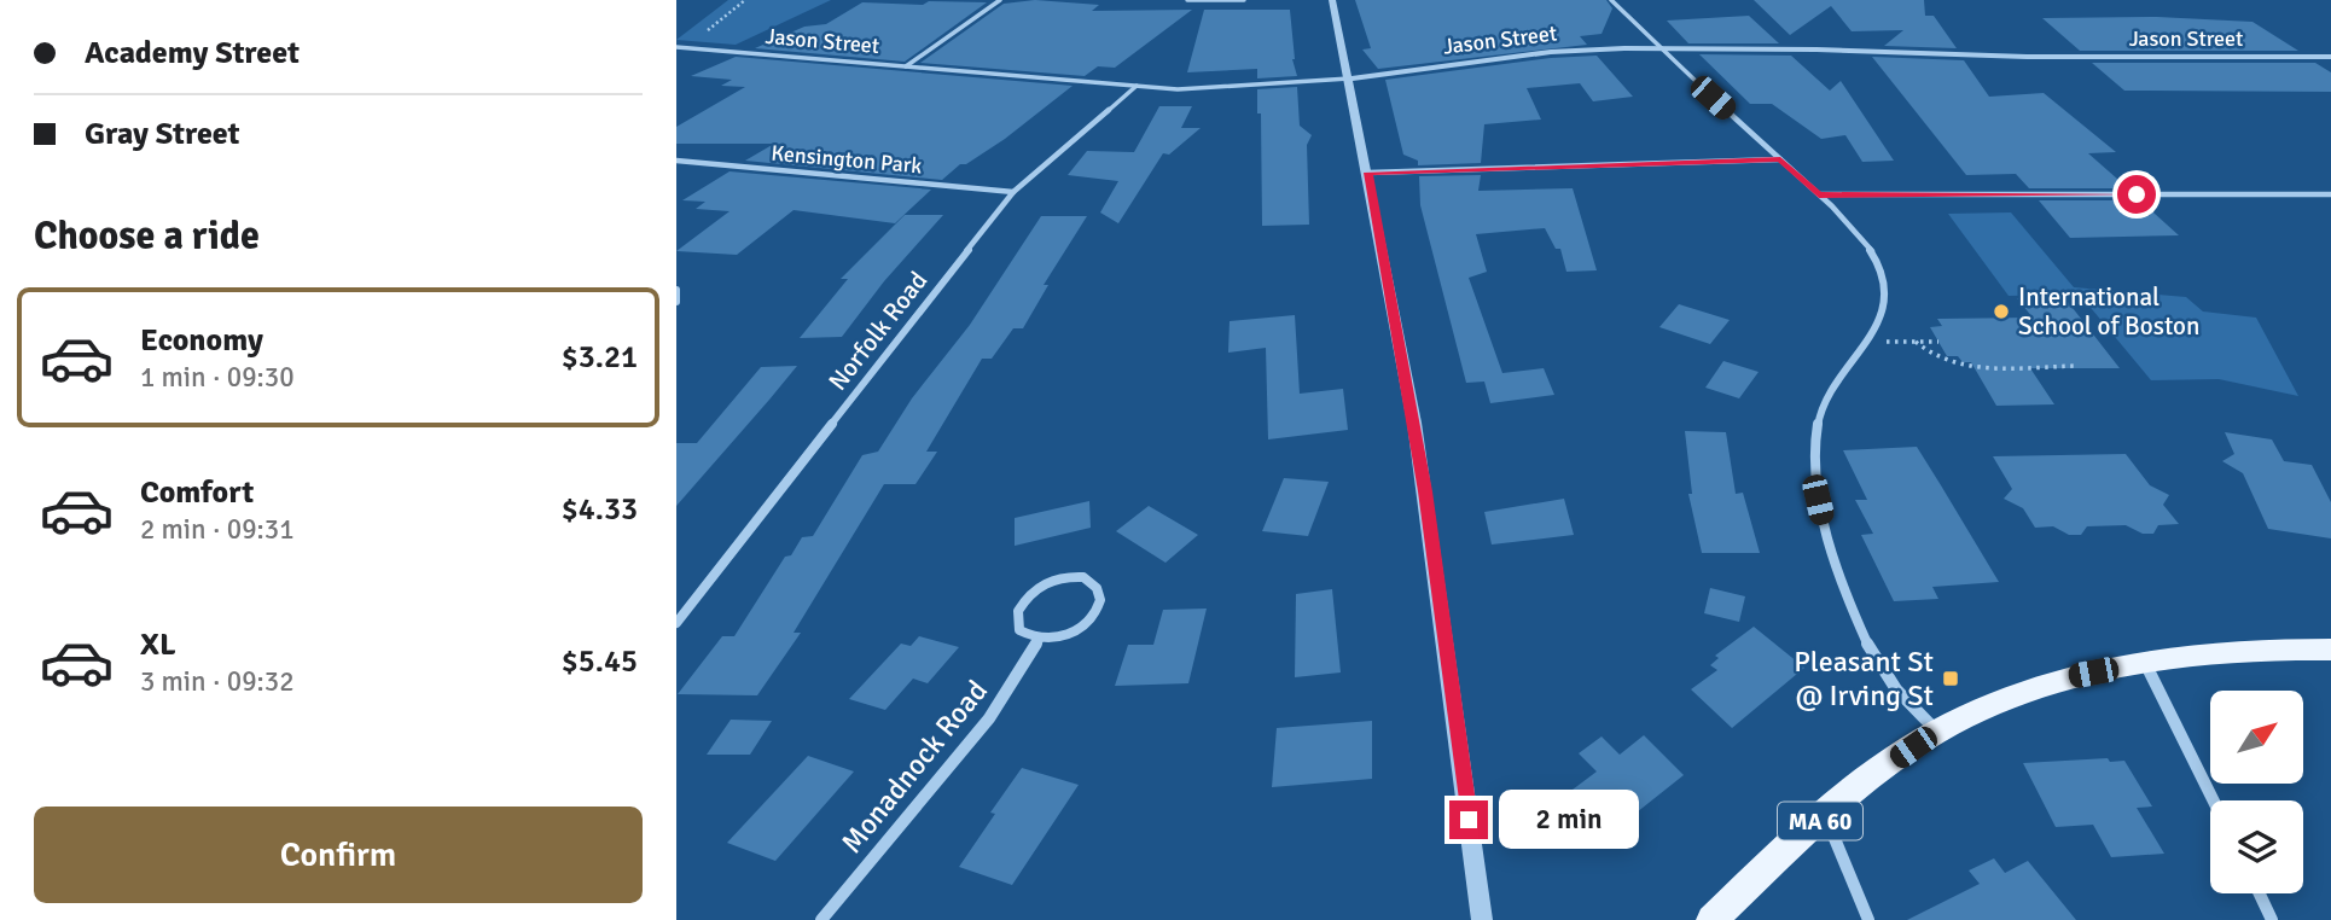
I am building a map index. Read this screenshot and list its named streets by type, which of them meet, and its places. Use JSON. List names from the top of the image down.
{
  "streets": {
    "main road": ["MA 60"],
    "street": [
      "Jason Street",
      "Kensington Park",
      "Norfolk Road",
      "Monadnock Road"
    ]
  },
  "crossings": [
    ["Jason Street", "Norfolk Road"],
    ["Kensington Park", "Norfolk Road"]
  ],
  "places": {
    "other": ["International School of Boston"],
    "transit": ["Pleasant St @ Irving St"]
  },
  "north": "top right",
  "page": {
    "banner": ["Academy Street", "Gray Street"],
    "heading": "Choose a ride",
    "list": [
      {
        "name": "Economy",
        "note": "1 min · 09:30",
        "value": "$3.21"
      },
      {
        "name": "Comfort",
        "note": "2 min · 09:31",
        "value": "$4.33"
      },
      {
        "name": "XL",
        "note": "3 min · 09:32",
        "value": "$5.45"
      }
    ],
    "buttons": "Confirm",
    "bubble": "2 min"
  }
}
